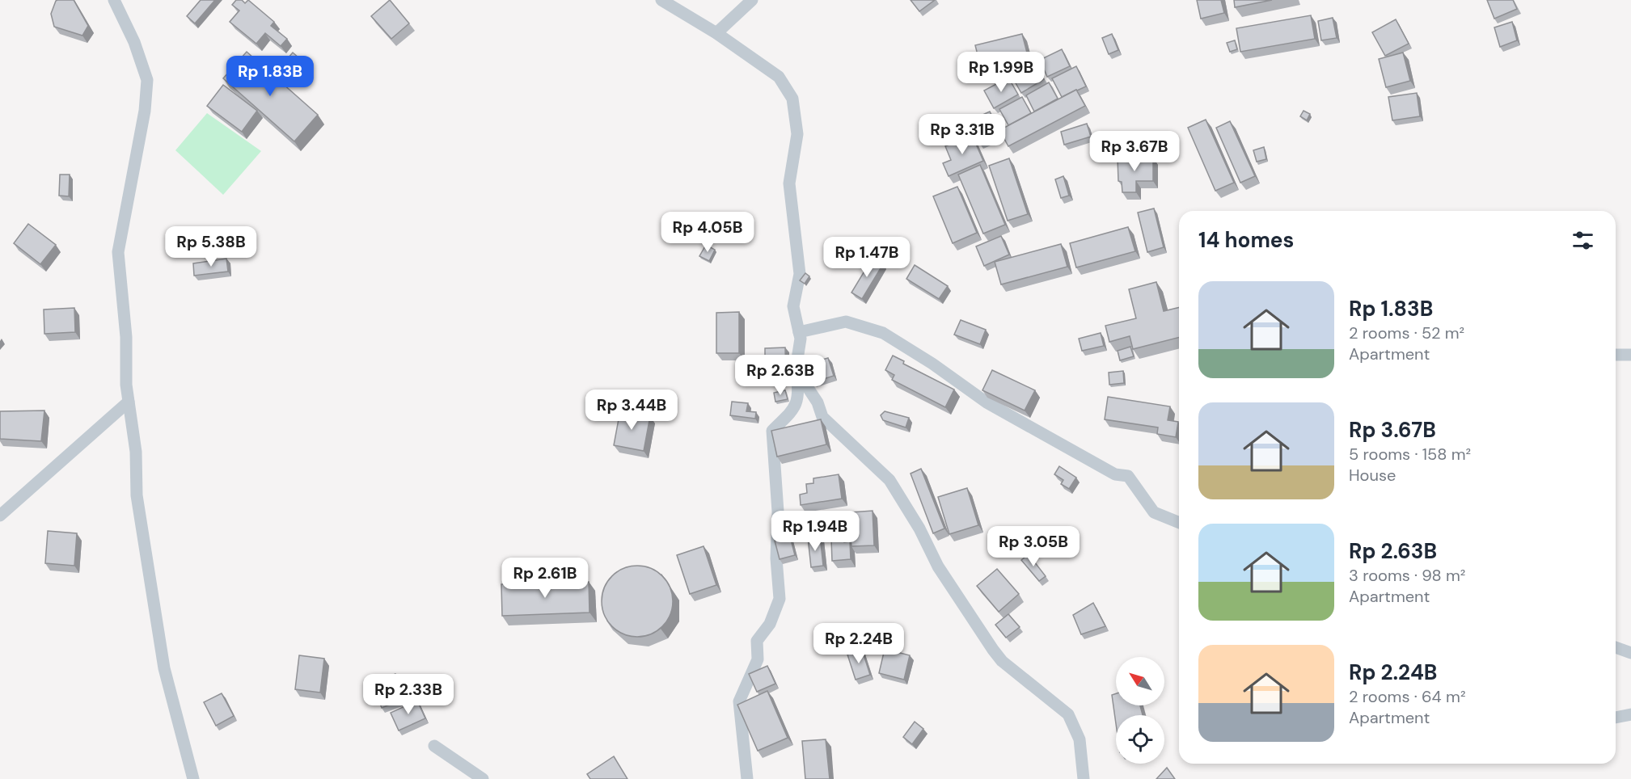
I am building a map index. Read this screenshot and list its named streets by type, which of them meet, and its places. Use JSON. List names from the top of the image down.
{
  "north": "top left",
  "page": {
    "price": [
      "Rp 1.99B",
      "Rp 1.83B",
      "Rp 3.31B",
      "Rp 3.67B",
      "Rp 4.05B",
      "Rp 5.38B",
      "Rp 1.47B",
      "Rp 2.63B",
      "Rp 3.44B",
      "Rp 1.94B",
      "Rp 3.05B",
      "Rp 2.61B",
      "Rp 2.24B",
      "Rp 2.33B"
    ],
    "heading": "14 homes",
    "list": [
      {
        "name": "Rp 1.83B",
        "note": "2 rooms · 52 m² · Apartment"
      },
      {
        "name": "Rp 3.67B",
        "note": "5 rooms · 158 m² · House"
      },
      {
        "name": "Rp 2.63B",
        "note": "3 rooms · 98 m² · Apartment"
      },
      {
        "name": "Rp 2.24B",
        "note": "2 rooms · 64 m² · Apartment"
      }
    ]
  }
}
